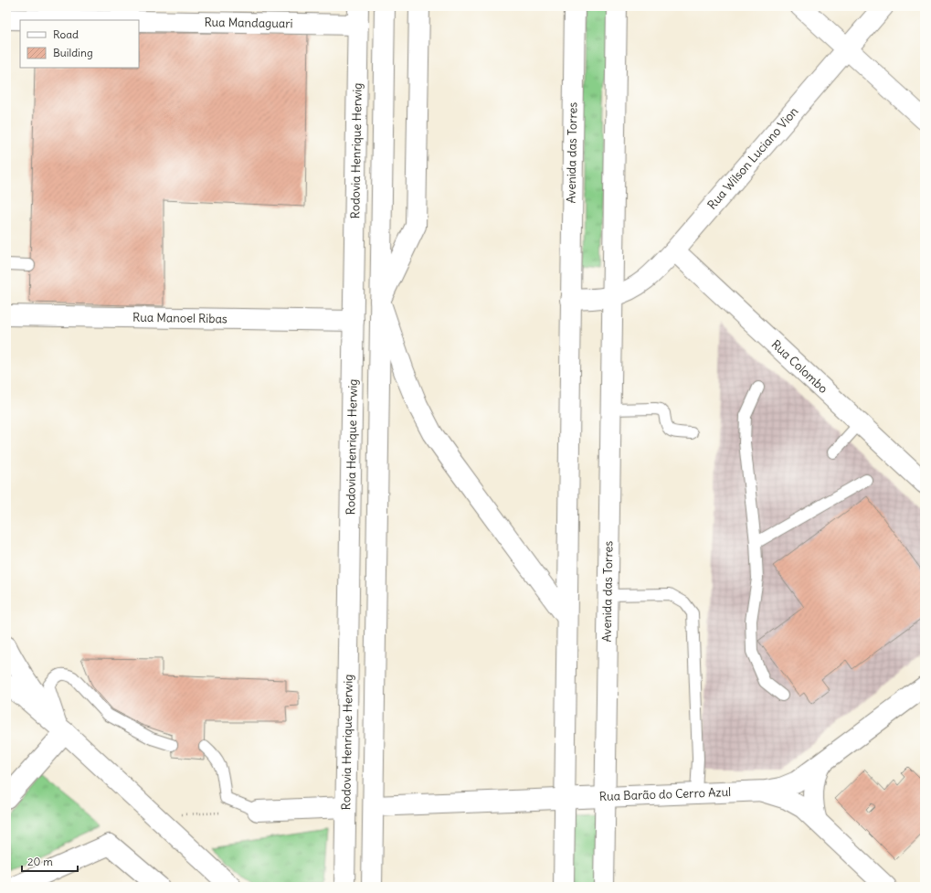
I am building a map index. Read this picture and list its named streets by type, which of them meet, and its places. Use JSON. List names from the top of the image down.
{
  "streets": {
    "main road": [
      "Rua Mandaguari",
      "Rodovia Henrique Herwig",
      "Avenida das Torres",
      "Rua Wilson Luciano Vion",
      "Rua Manoel Ribas",
      "Rua Colombo",
      "Rua Barão do Cerro Azul"
    ]
  },
  "crossings": [
    ["Rua Mandaguari", "Rodovia Henrique Herwig"],
    ["Rodovia Henrique Herwig", "Rua Manoel Ribas"],
    ["Avenida das Torres", "Rua Wilson Luciano Vion"],
    ["Avenida das Torres", "Rua Barão do Cerro Azul"],
    ["Rua Wilson Luciano Vion", "Rua Colombo"]
  ],
  "legend": ["Road", "Building"],
  "scale_bar": "20 m"
}
